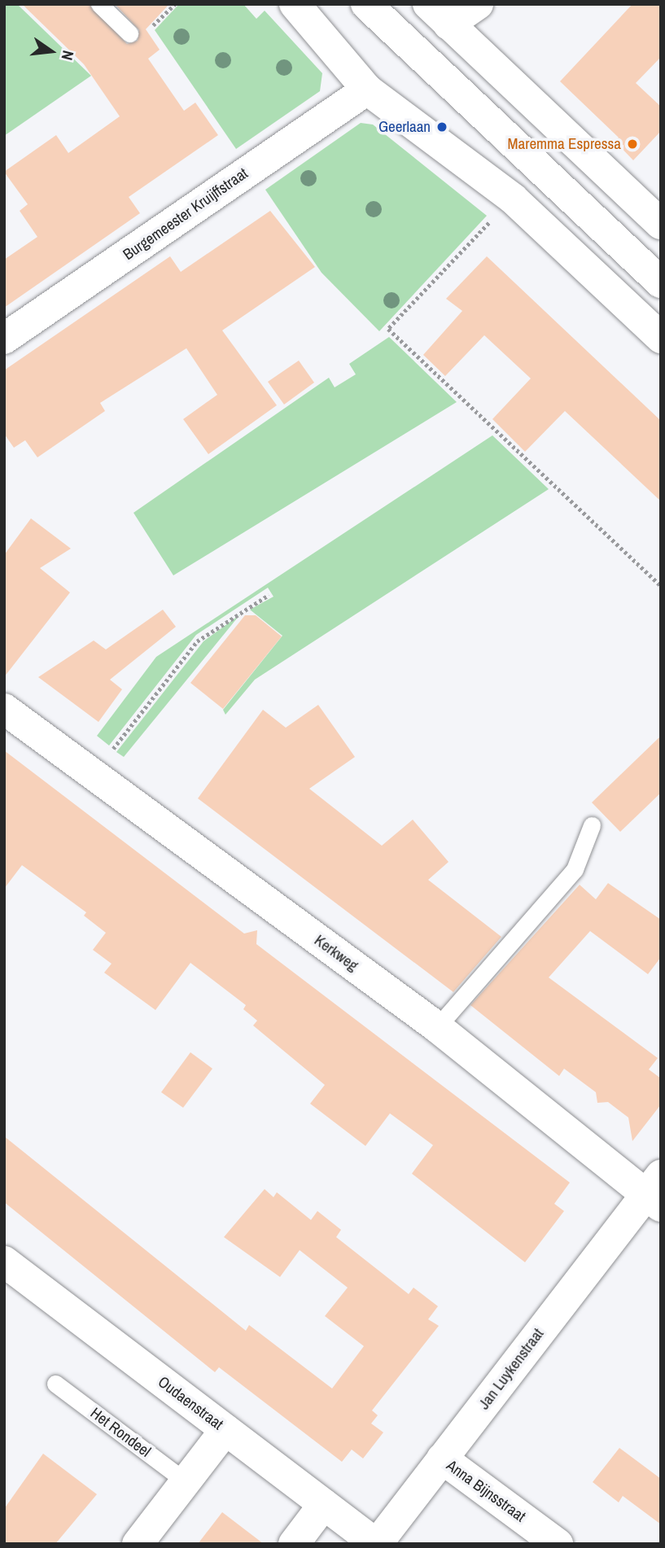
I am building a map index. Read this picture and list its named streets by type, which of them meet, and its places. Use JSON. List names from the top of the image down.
{
  "streets": {
    "street": [
      "Burgemeester Kruijffstraat",
      "Kerkweg",
      "Jan Luykenstraat",
      "Oudaenstraat",
      "Anna Bijnsstraat"
    ],
    "lane": ["Het Rondeel"]
  },
  "crossings": [
    ["Kerkweg", "Jan Luykenstraat"],
    ["Jan Luykenstraat", "Oudaenstraat"],
    ["Jan Luykenstraat", "Anna Bijnsstraat"]
  ],
  "places": ["Geerlaan", "Maremma Espressa"],
  "north": "right"
}
